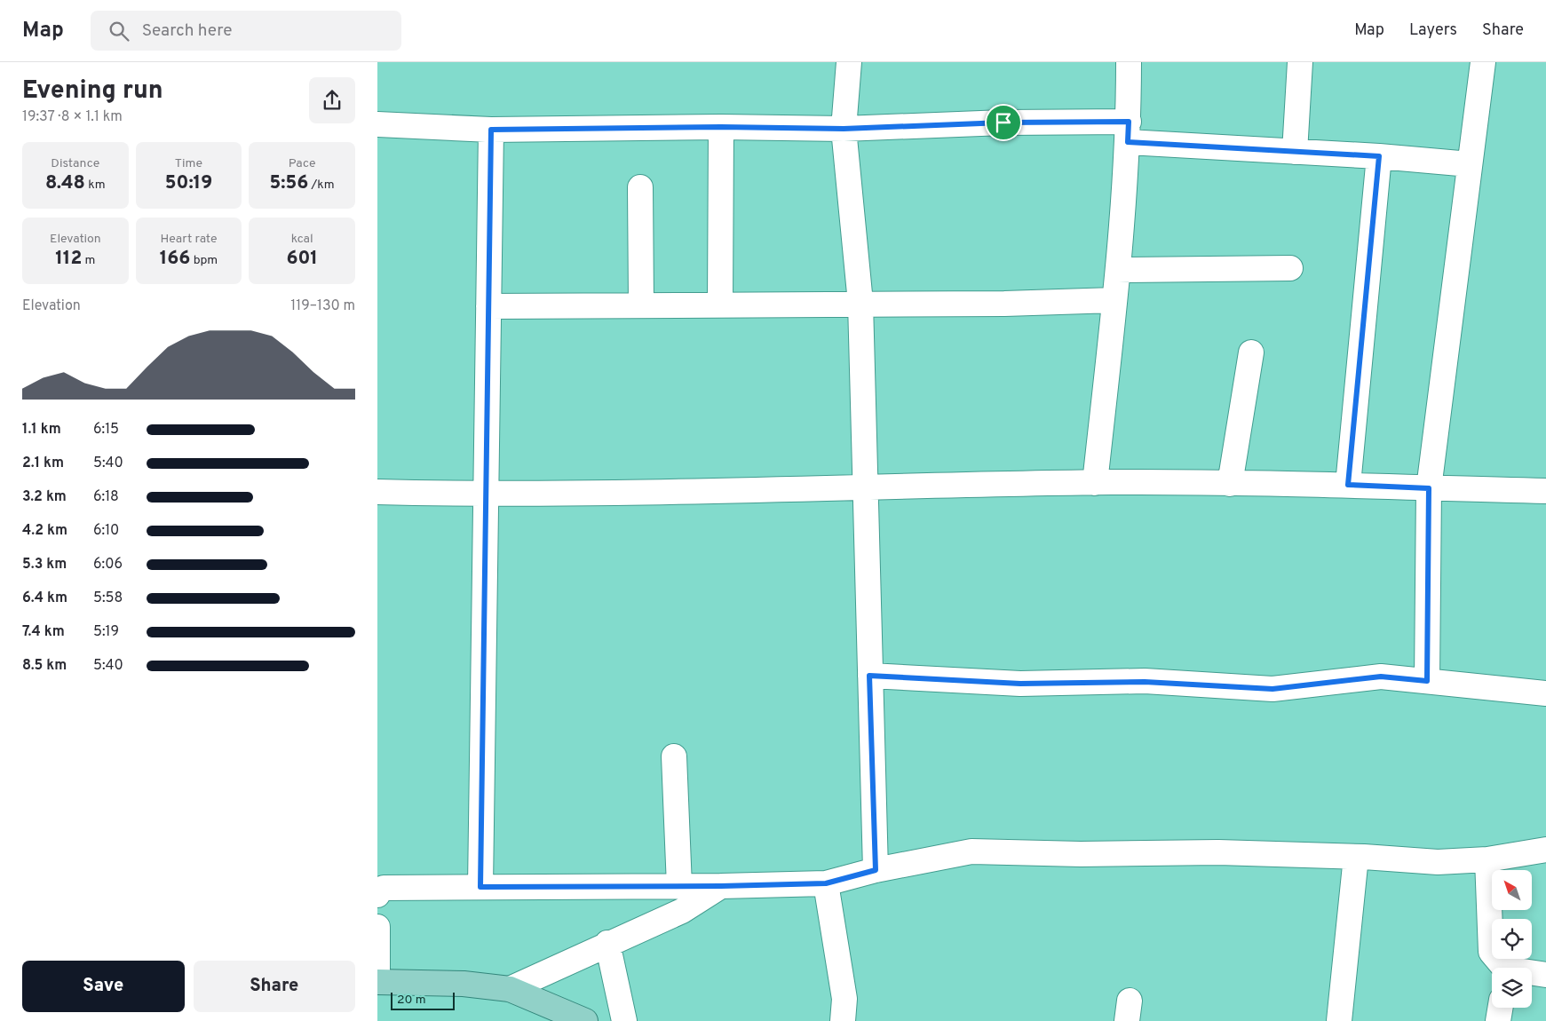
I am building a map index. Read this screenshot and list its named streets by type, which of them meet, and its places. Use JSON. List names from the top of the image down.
{
  "scale_bar": "20 m",
  "north": "top left",
  "page": {
    "header": "Map",
    "search": "Search here",
    "nav": ["Map", "Layers", "Share"],
    "heading": ["Evening run", "19:37 · 8 × 1.1 km"],
    "stats": [
      ["Distance", "8.48 km"],
      ["Time", "50:19"],
      ["Pace", "5:56 /km"],
      ["Elevation", "112 m"],
      ["Heart rate", "166 bpm"],
      ["kcal", "601"]
    ],
    "chart": ["Elevation", "119–130 m"],
    "list": [
      {
        "name": "1.1 km",
        "note": "6:15"
      },
      {
        "name": "2.1 km",
        "note": "5:40"
      },
      {
        "name": "3.2 km",
        "note": "6:18"
      },
      {
        "name": "4.2 km",
        "note": "6:10"
      },
      {
        "name": "5.3 km",
        "note": "6:06"
      },
      {
        "name": "6.4 km",
        "note": "5:58"
      },
      {
        "name": "7.4 km",
        "note": "5:19"
      },
      {
        "name": "8.5 km",
        "note": "5:40"
      }
    ],
    "buttons": ["Save", "Share"],
    "scale": "20 m"
  }
}
